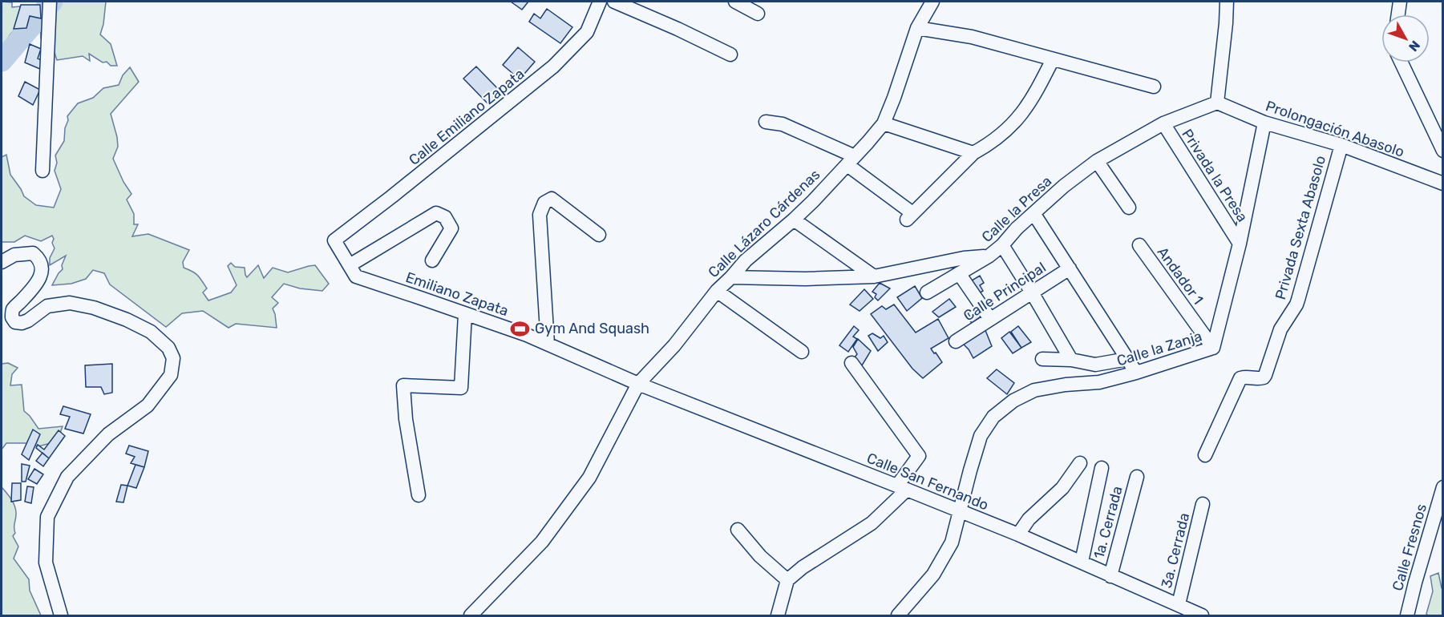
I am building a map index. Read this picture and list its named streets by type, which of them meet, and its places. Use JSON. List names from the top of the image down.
{
  "streets": {
    "street": [
      "Calle Emiliano Zapata",
      "Prolongación Abasolo",
      "Privada la Presa",
      "Calle la Presa",
      "Calle Lázaro Cárdenas",
      "Privada Sexta Abasolo",
      "Andador 1",
      "Calle Principal",
      "Emiliano Zapata",
      "Calle la Zanja",
      "Calle San Fernando",
      "1a. Cerrada",
      "Calle Fresnos",
      "3a. Cerrada"
    ]
  },
  "crossings": [
    ["Calle Emiliano Zapata", "Emiliano Zapata"],
    ["Prolongación Abasolo", "Calle la Presa"],
    ["Prolongación Abasolo", "Privada Sexta Abasolo"],
    ["Prolongación Abasolo", "Calle la Zanja"],
    ["Privada la Presa", "Calle la Presa"],
    ["Privada la Presa", "Calle la Zanja"],
    ["Calle la Presa", "Calle Lázaro Cárdenas"],
    ["Calle Lázaro Cárdenas", "Emiliano Zapata"],
    ["Calle Lázaro Cárdenas", "Calle San Fernando"],
    ["Andador 1", "Calle la Zanja"],
    ["Emiliano Zapata", "Calle San Fernando"],
    ["Calle la Zanja", "Calle San Fernando"],
    ["Calle San Fernando", "1a. Cerrada"],
    ["Calle San Fernando", "3a. Cerrada"]
  ],
  "places": {
    "sports": ["Gym And Squash"]
  },
  "north": "bottom right"
}
